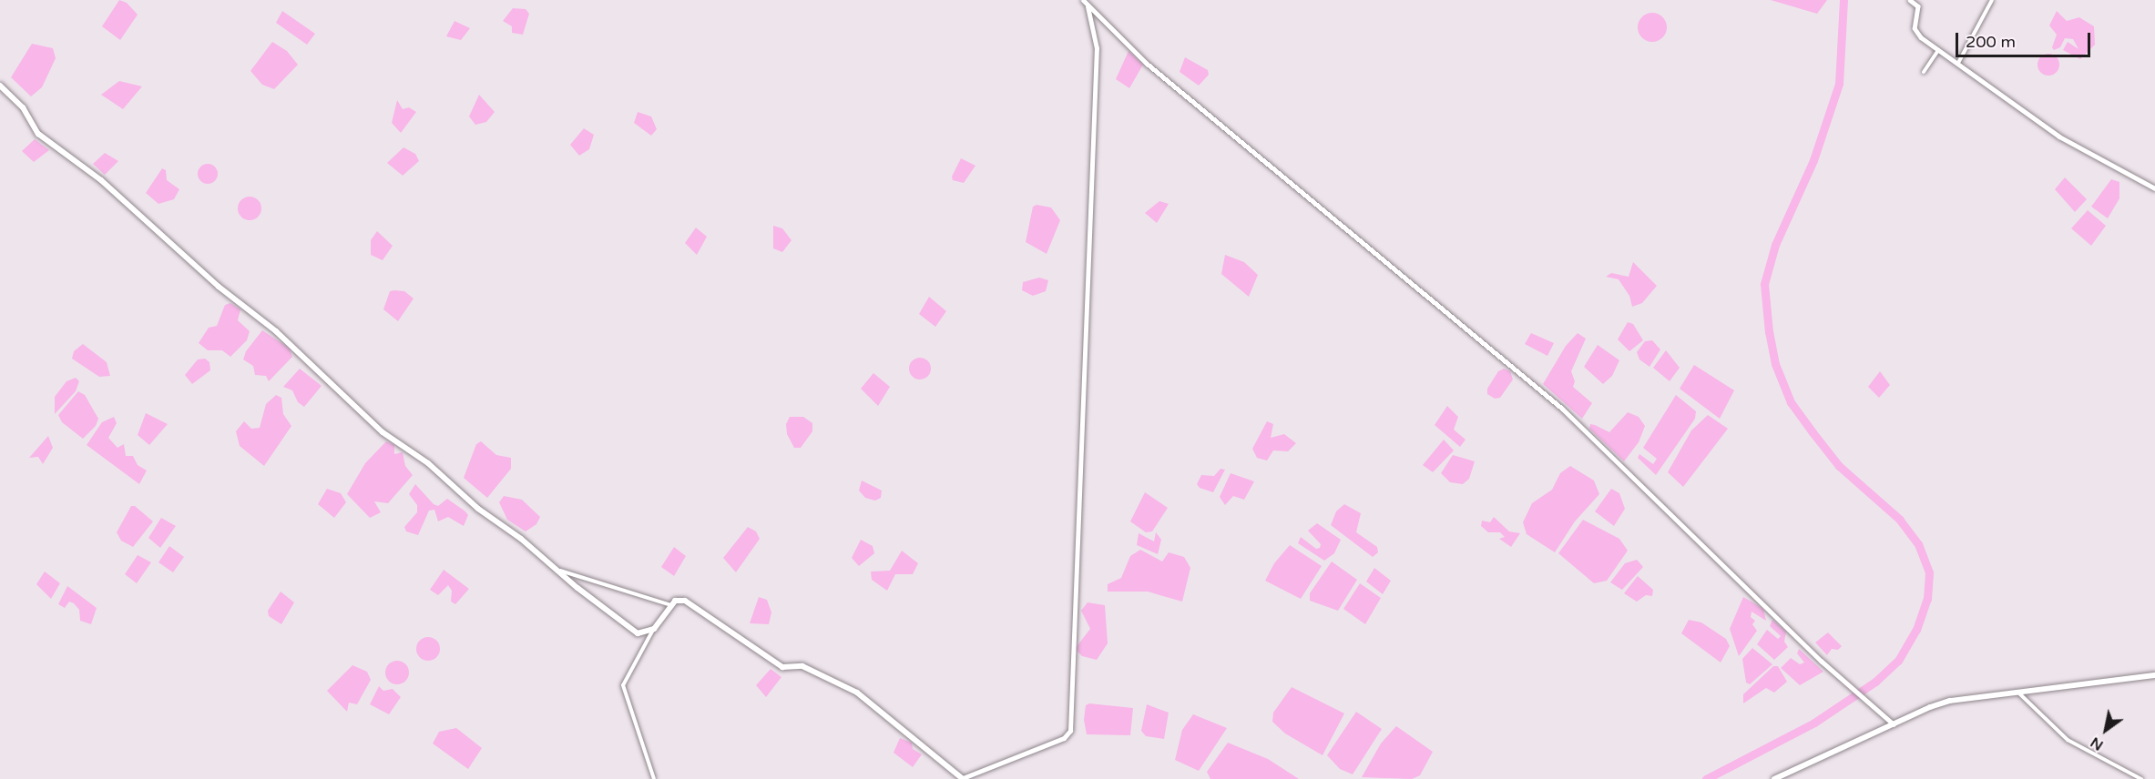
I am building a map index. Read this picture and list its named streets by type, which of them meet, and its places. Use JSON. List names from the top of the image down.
{
  "scale_bar": "200 m",
  "north": "bottom left"
}
